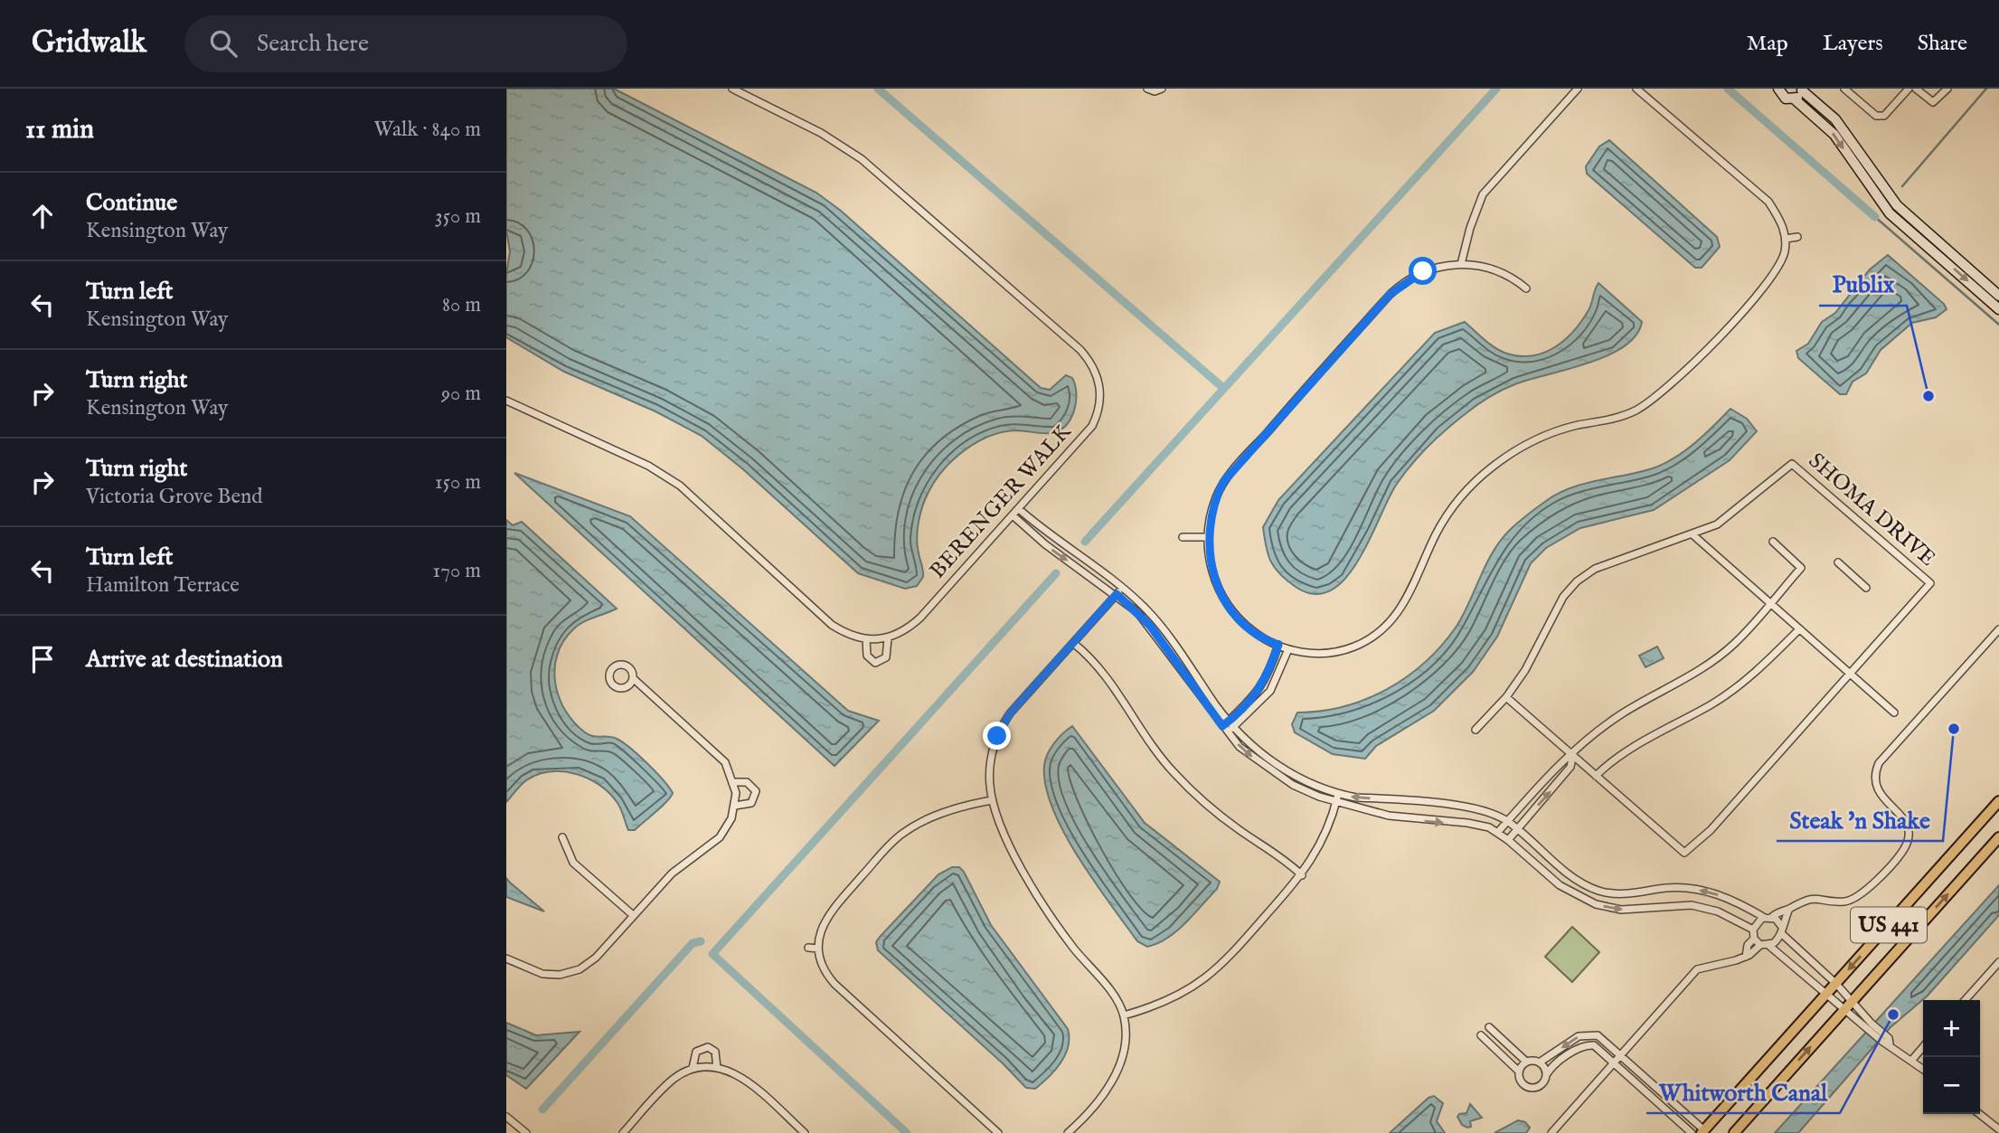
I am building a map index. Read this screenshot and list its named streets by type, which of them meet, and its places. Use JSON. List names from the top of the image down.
{
  "streets": {
    "main road": ["US 441"],
    "street": ["BERENGER WALK", "SHOMA DRIVE"]
  },
  "places": ["Publix", "Steak 'n Shake", "Whitworth Canal"],
  "page": {
    "header": "Gridwalk",
    "search": "Search here",
    "nav": ["Map", "Layers", "Share"],
    "heading": ["11 min", "Walk · 840 m"],
    "list": [
      ["Continue", "Kensington Way", "350 m"],
      ["Turn left", "Kensington Way", "80 m"],
      ["Turn right", "Kensington Way", "90 m"],
      ["Turn right", "Victoria Grove Bend", "150 m"],
      ["Turn left", "Hamilton Terrace", "170 m"],
      "Arrive at destination"
    ],
    "map_buttons": ["+", "−"]
  }
}
